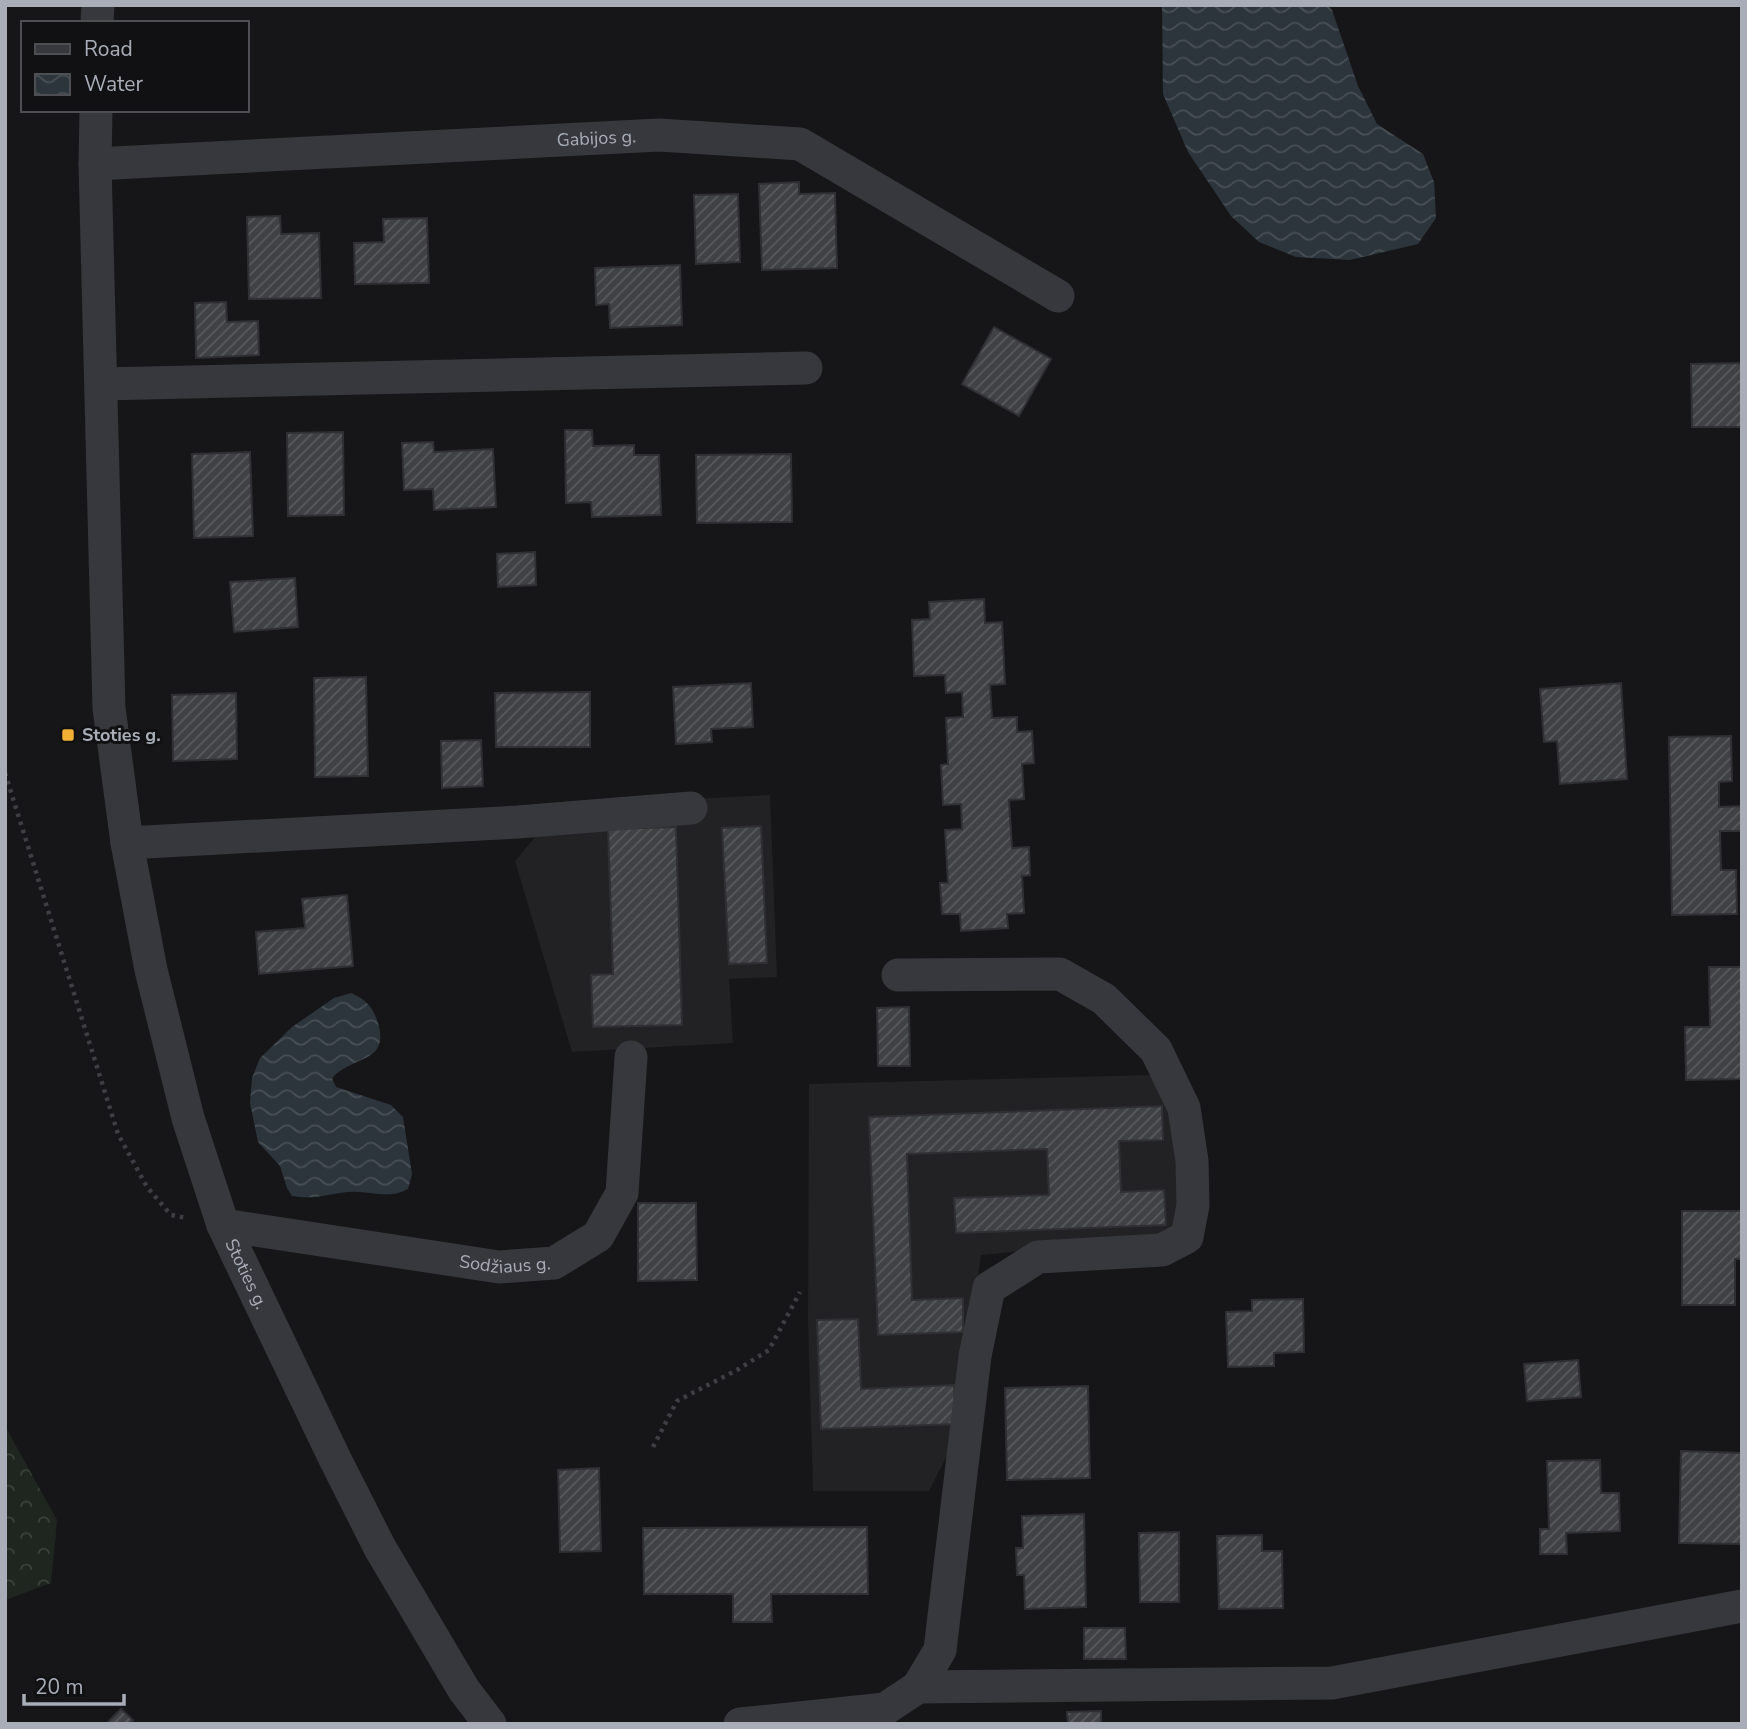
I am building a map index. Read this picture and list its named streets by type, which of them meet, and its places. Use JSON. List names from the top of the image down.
{
  "streets": {
    "street": ["Gabijos g.", "Sodžiaus g.", "Stoties g."]
  },
  "crossings": [
    ["Gabijos g.", "Stoties g."],
    ["Sodžiaus g.", "Stoties g."]
  ],
  "places": {
    "transit": ["Stoties g."]
  },
  "legend": ["Road", "Water"],
  "scale_bar": "20 m"
}
